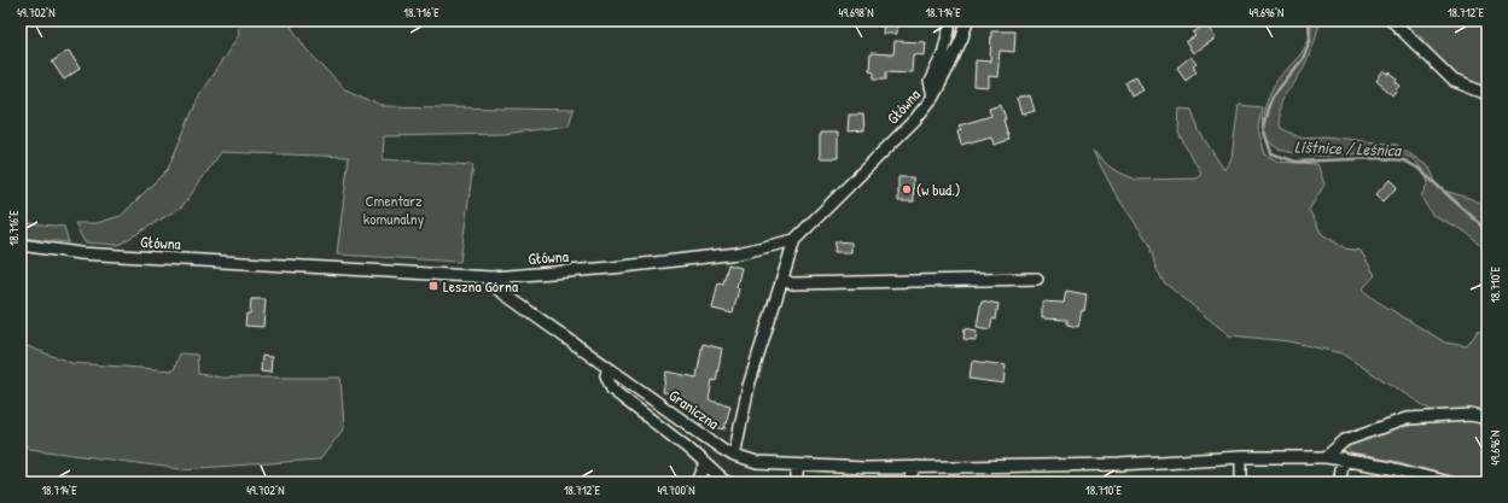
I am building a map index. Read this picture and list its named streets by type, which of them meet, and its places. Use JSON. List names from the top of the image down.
{
  "streets": {
    "street": ["Główna", "Graniczna"]
  },
  "crossings": [
    ["Główna", "Graniczna"]
  ],
  "water": ["Líštnice / Leśnica"],
  "parks": ["Cmentarz komunalny"],
  "places": {
    "other": ["(w bud.)"],
    "transit": ["Leszna Górna"]
  },
  "coordinates": [
    "49.702°N",
    "18.716°E",
    "49.698°N",
    "18.714°E",
    "49.696°N",
    "18.712°E",
    "18.710°E",
    "49.700°N"
  ]
}
